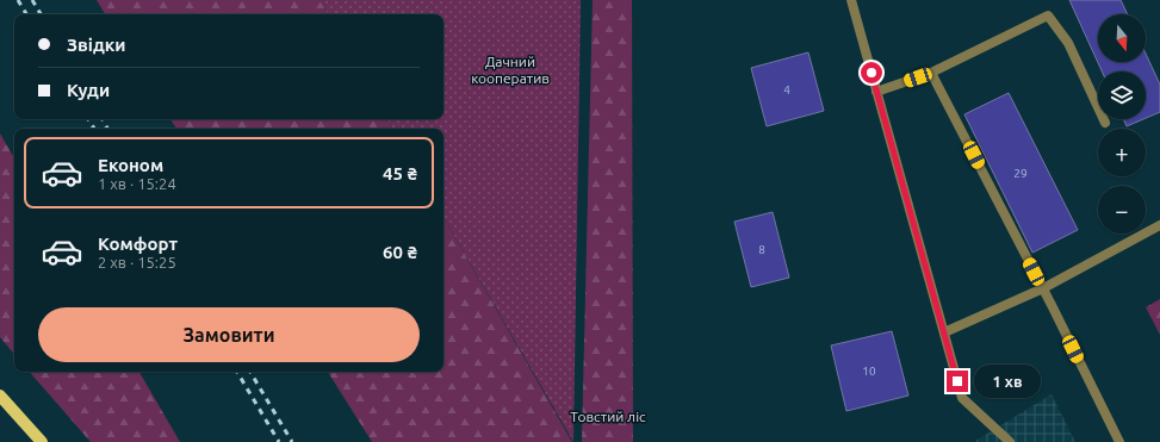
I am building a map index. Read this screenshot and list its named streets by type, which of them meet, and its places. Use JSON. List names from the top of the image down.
{
  "parks": ["Дачний кооператив", "Товстий ліс"],
  "house_numbers": [
    "4",
    "29",
    "8",
    "10"
  ],
  "north": "bottom",
  "page": {
    "map_buttons": ["+", "−"],
    "banner": ["Звідки", "Куди"],
    "list": [
      {
        "name": "Економ",
        "note": "1 хв · 15:24",
        "value": "45 ₴"
      },
      {
        "name": "Комфорт",
        "note": "2 хв · 15:25",
        "value": "60 ₴"
      }
    ],
    "buttons": "Замовити",
    "bubble": "1 хв"
  }
}
